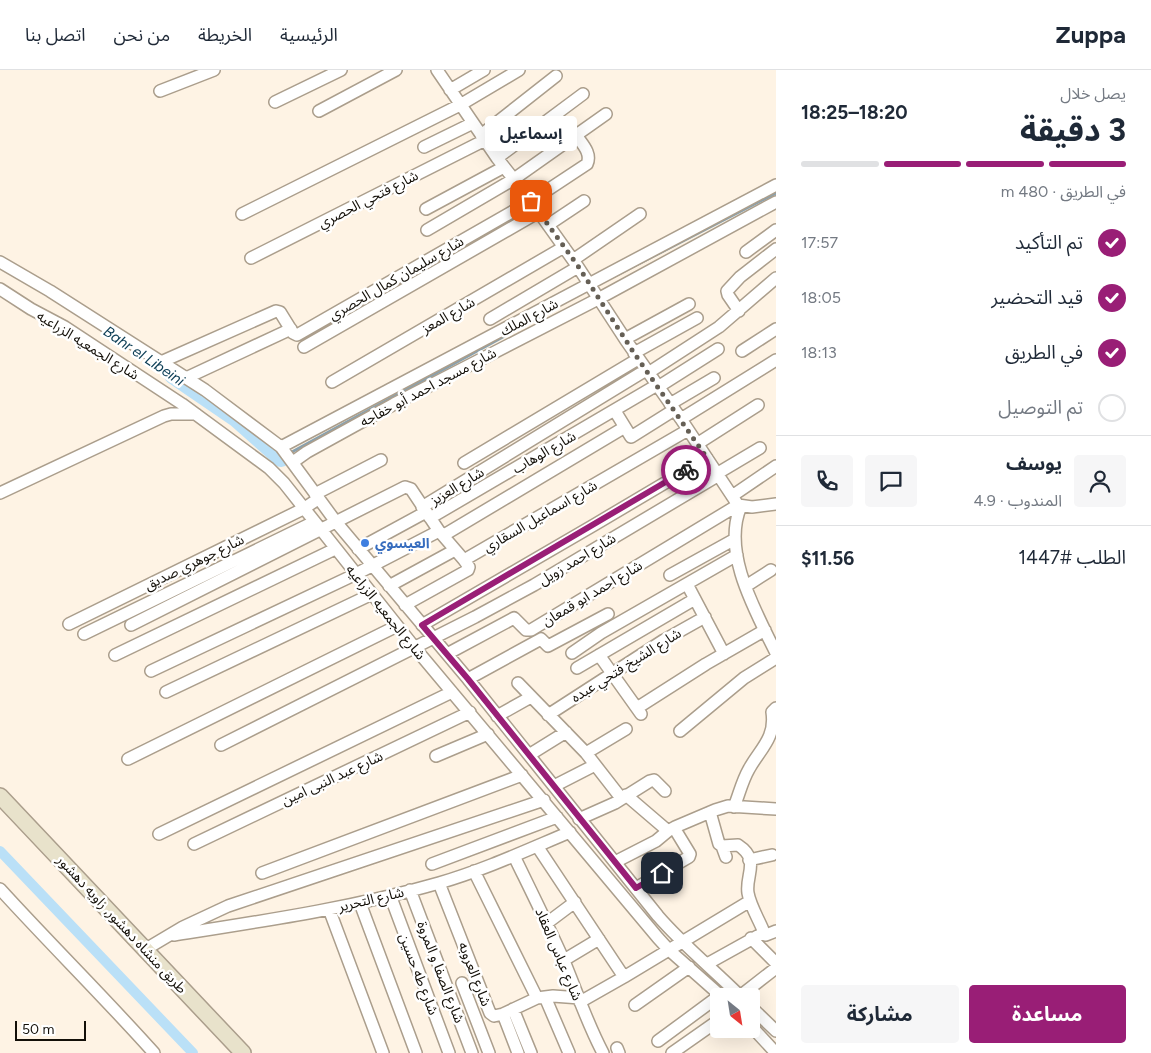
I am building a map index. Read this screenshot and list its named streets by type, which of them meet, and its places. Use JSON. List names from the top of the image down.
{
  "streets": {
    "street": [
      "شارع فتحي الحصري",
      "شارع سليمان كمال الحصري",
      "شارع المعز",
      "شارع الملك",
      "شارع الجمعيه الزراعيه",
      "شارع مسجد احمد أبو خفاجه",
      "شارع الوهاب",
      "شارع العزيز",
      "شارع اسماعيل السقاري",
      "شارع احمد زويل",
      "شارع جوهري صديق",
      "شارع احمد ابو قمعان",
      "شارع الشيخ فتحي عبده",
      "شارع عبد النبى امين",
      "شارع التحرير",
      "طريق منشاه دهشور, زاويه دهشور",
      "شارع عباس العقاد",
      "شارع الصفا و المروة",
      "شارع طه حسين",
      "شارع العروبه"
    ]
  },
  "crossings": [
    ["شارع الملك", "شارع الجمعيه الزراعيه"],
    ["شارع الملك", "شارع مسجد احمد أبو خفاجه"],
    ["شارع الجمعيه الزراعيه", "شارع مسجد احمد أبو خفاجه"],
    ["شارع الجمعيه الزراعيه", "شارع العزيز"],
    ["شارع الجمعيه الزراعيه", "شارع احمد زويل"],
    ["شارع الجمعيه الزراعيه", "شارع جوهري صديق"],
    ["شارع الجمعيه الزراعيه", "شارع احمد ابو قمعان"],
    ["شارع الجمعيه الزراعيه", "شارع عبد النبى امين"],
    ["شارع الجمعيه الزراعيه", "شارع التحرير"],
    ["شارع الوهاب", "شارع العزيز"],
    ["شارع التحرير", "شارع عباس العقاد"],
    ["شارع التحرير", "شارع الصفا و المروة"],
    ["شارع التحرير", "شارع طه حسين"],
    ["شارع التحرير", "شارع العروبه"]
  ],
  "water": ["Bahr el Libeini"],
  "places": ["إسماعيل", "العيسوي"],
  "scale_bar": "50 m",
  "north": "bottom right",
  "page": {
    "header": "Zuppa",
    "nav": [
      "الرئيسية",
      "الخريطة",
      "من نحن",
      "اتصل بنا"
    ],
    "heading": ["3 دقيقة", "يصل خلال", "18:20–18:25"],
    "panel": [
      "يوسف",
      "المندوب · 4.9",
      "الطلب #1447",
      "$11.56"
    ],
    "bubble": "إسماعيل",
    "bar": "في الطريق · 480 m",
    "list": [
      ["تم التأكيد", "17:57"],
      ["قيد التحضير", "18:05"],
      ["في الطريق", "18:13"],
      "تم التوصيل"
    ],
    "buttons": ["مساعدة", "مشاركة"],
    "scale": "50 m"
  }
}
